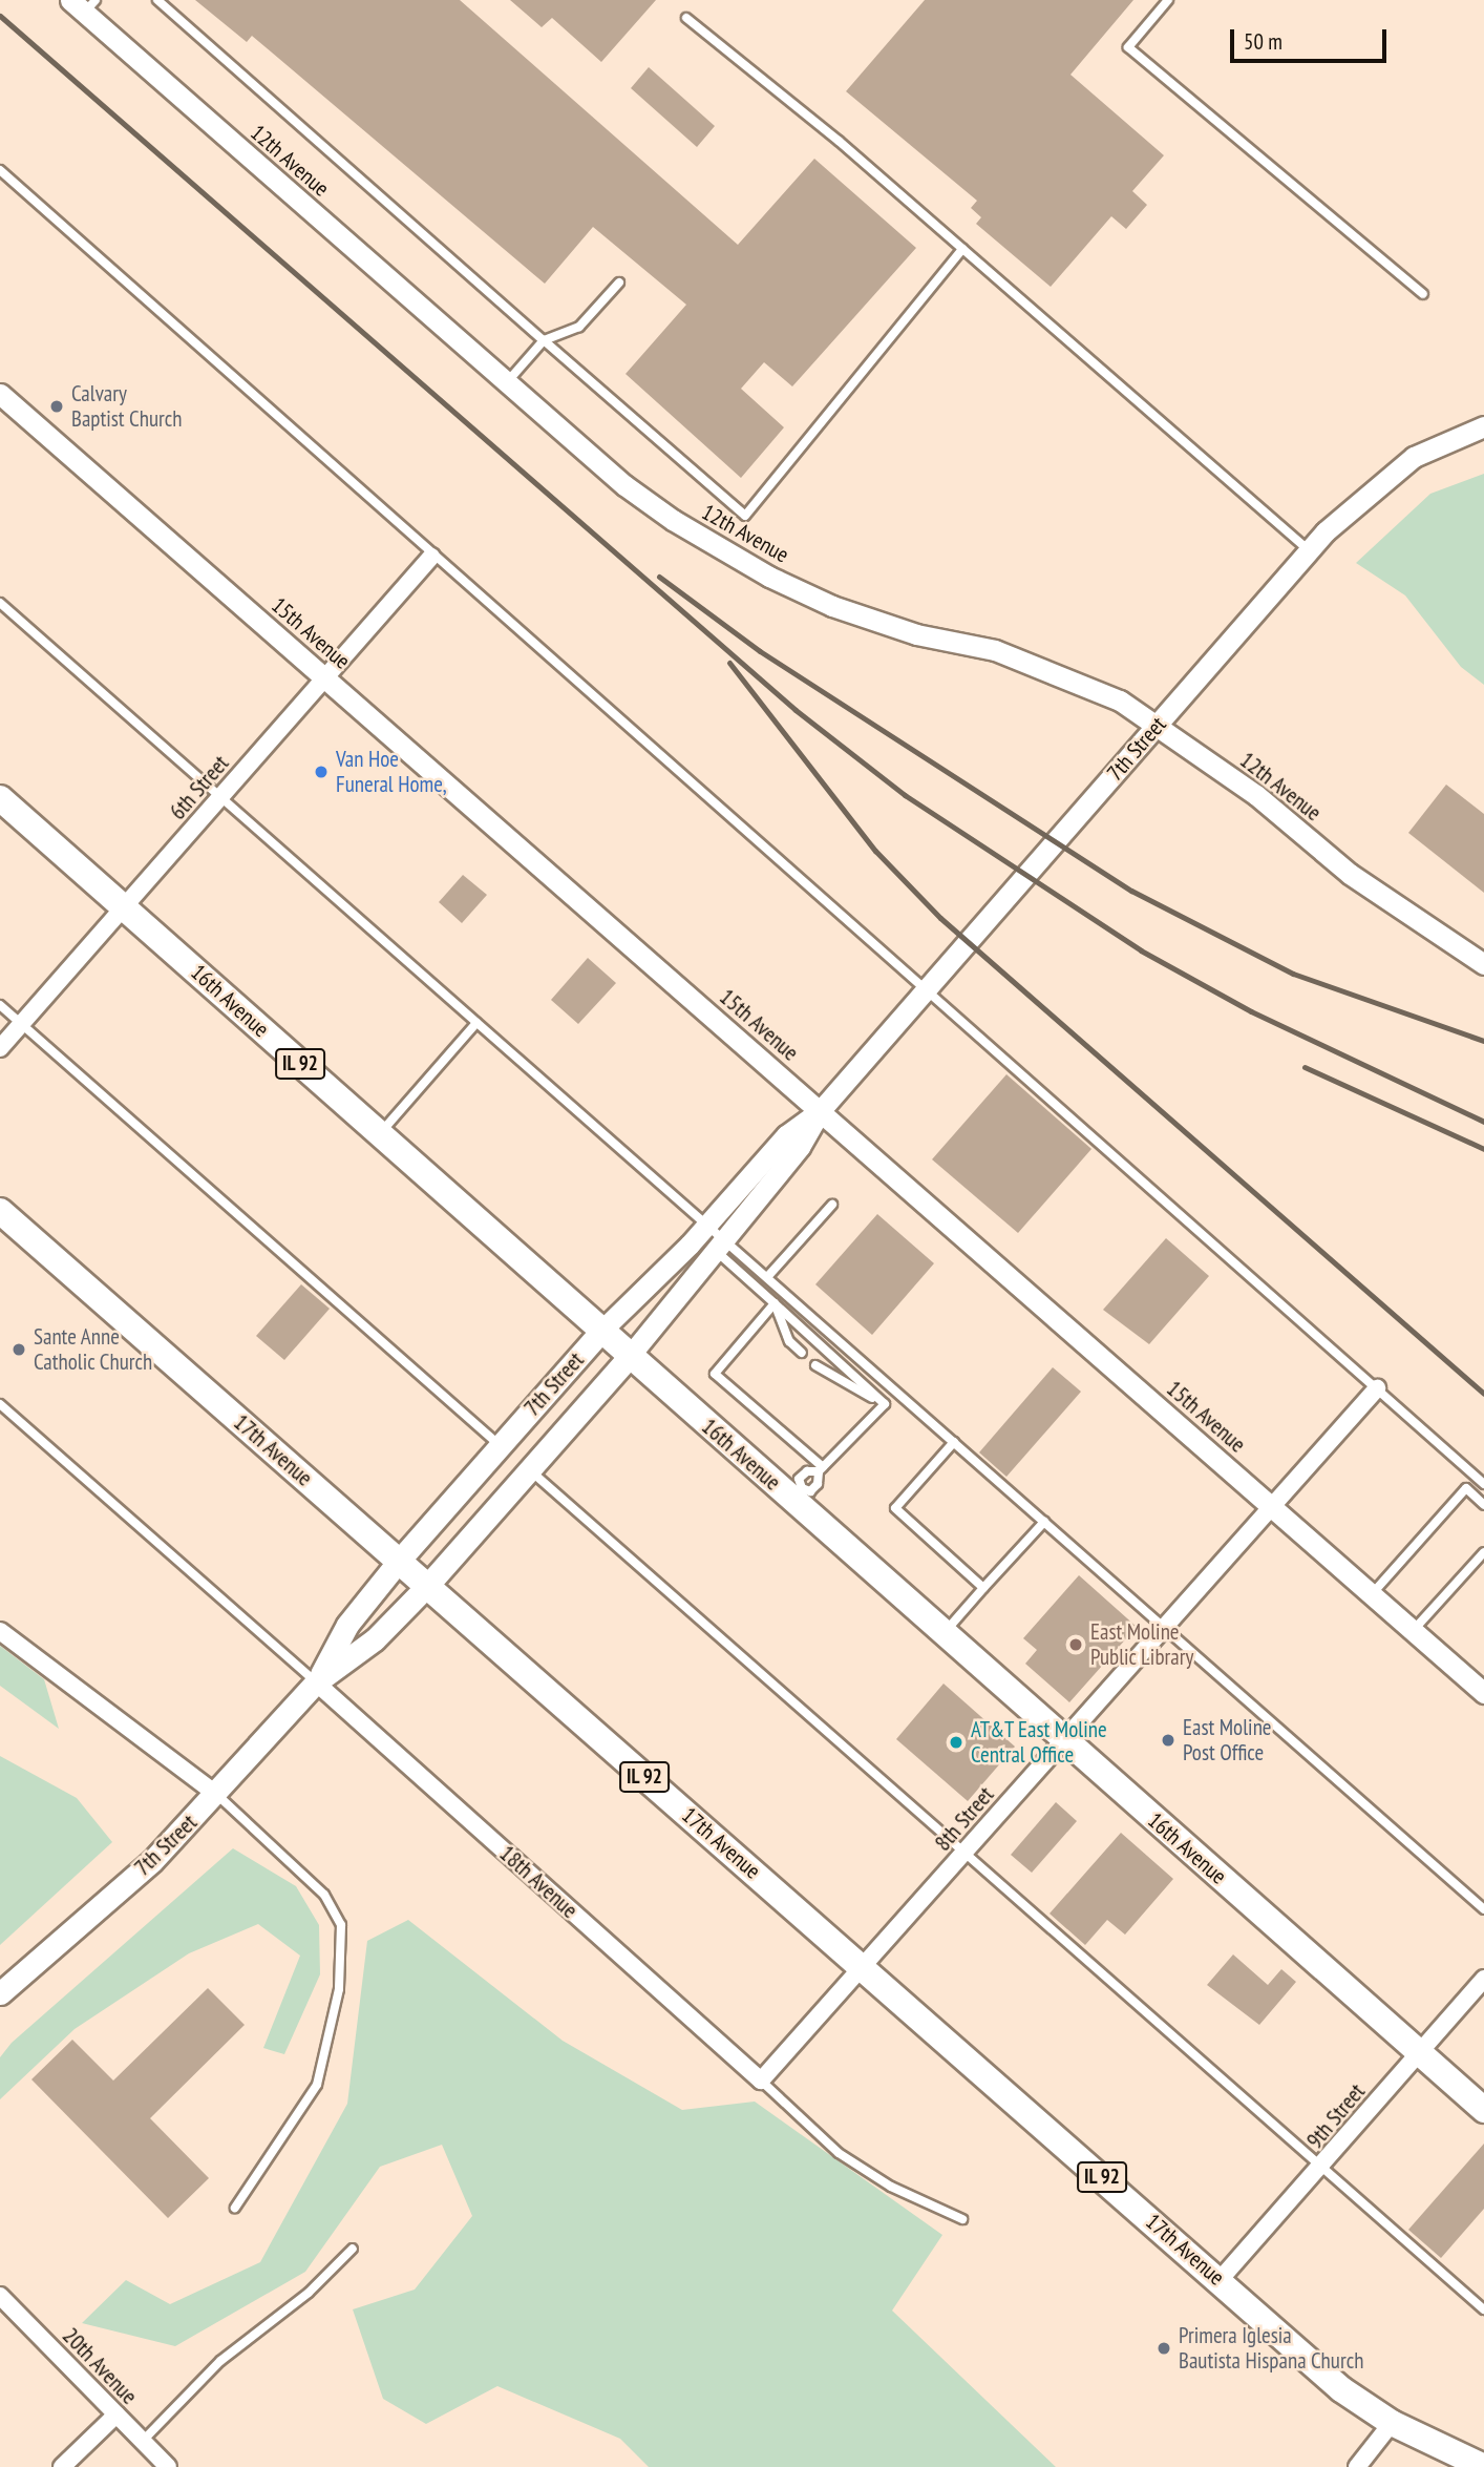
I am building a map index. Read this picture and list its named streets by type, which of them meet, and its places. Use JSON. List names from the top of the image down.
{
  "streets": {
    "main road": [
      "7th Street",
      "16th Avenue",
      "IL 92",
      "17th Avenue"
    ],
    "street": [
      "12th Avenue",
      "15th Avenue",
      "6th Street",
      "8th Street",
      "18th Avenue",
      "9th Street",
      "20th Avenue"
    ]
  },
  "crossings": [
    ["12th Avenue", "7th Street"],
    ["15th Avenue", "7th Street"],
    ["15th Avenue", "6th Street"],
    ["15th Avenue", "8th Street"],
    ["7th Street", "16th Avenue"],
    ["7th Street", "17th Avenue"],
    ["7th Street", "18th Avenue"],
    ["6th Street", "16th Avenue"],
    ["16th Avenue", "8th Street"],
    ["16th Avenue", "9th Street"],
    ["IL 92", "17th Avenue"],
    ["17th Avenue", "8th Street"],
    ["17th Avenue", "9th Street"],
    ["8th Street", "18th Avenue"]
  ],
  "places": [
    "Calvary Baptist Church",
    "Van Hoe Funeral Home,",
    "Sante Anne Catholic Church",
    "East Moline Public Library",
    "East Moline Post Office",
    "AT&T East Moline Central Office",
    "Primera Iglesia Bautista Hispana Church"
  ],
  "scale_bar": "50 m"
}
